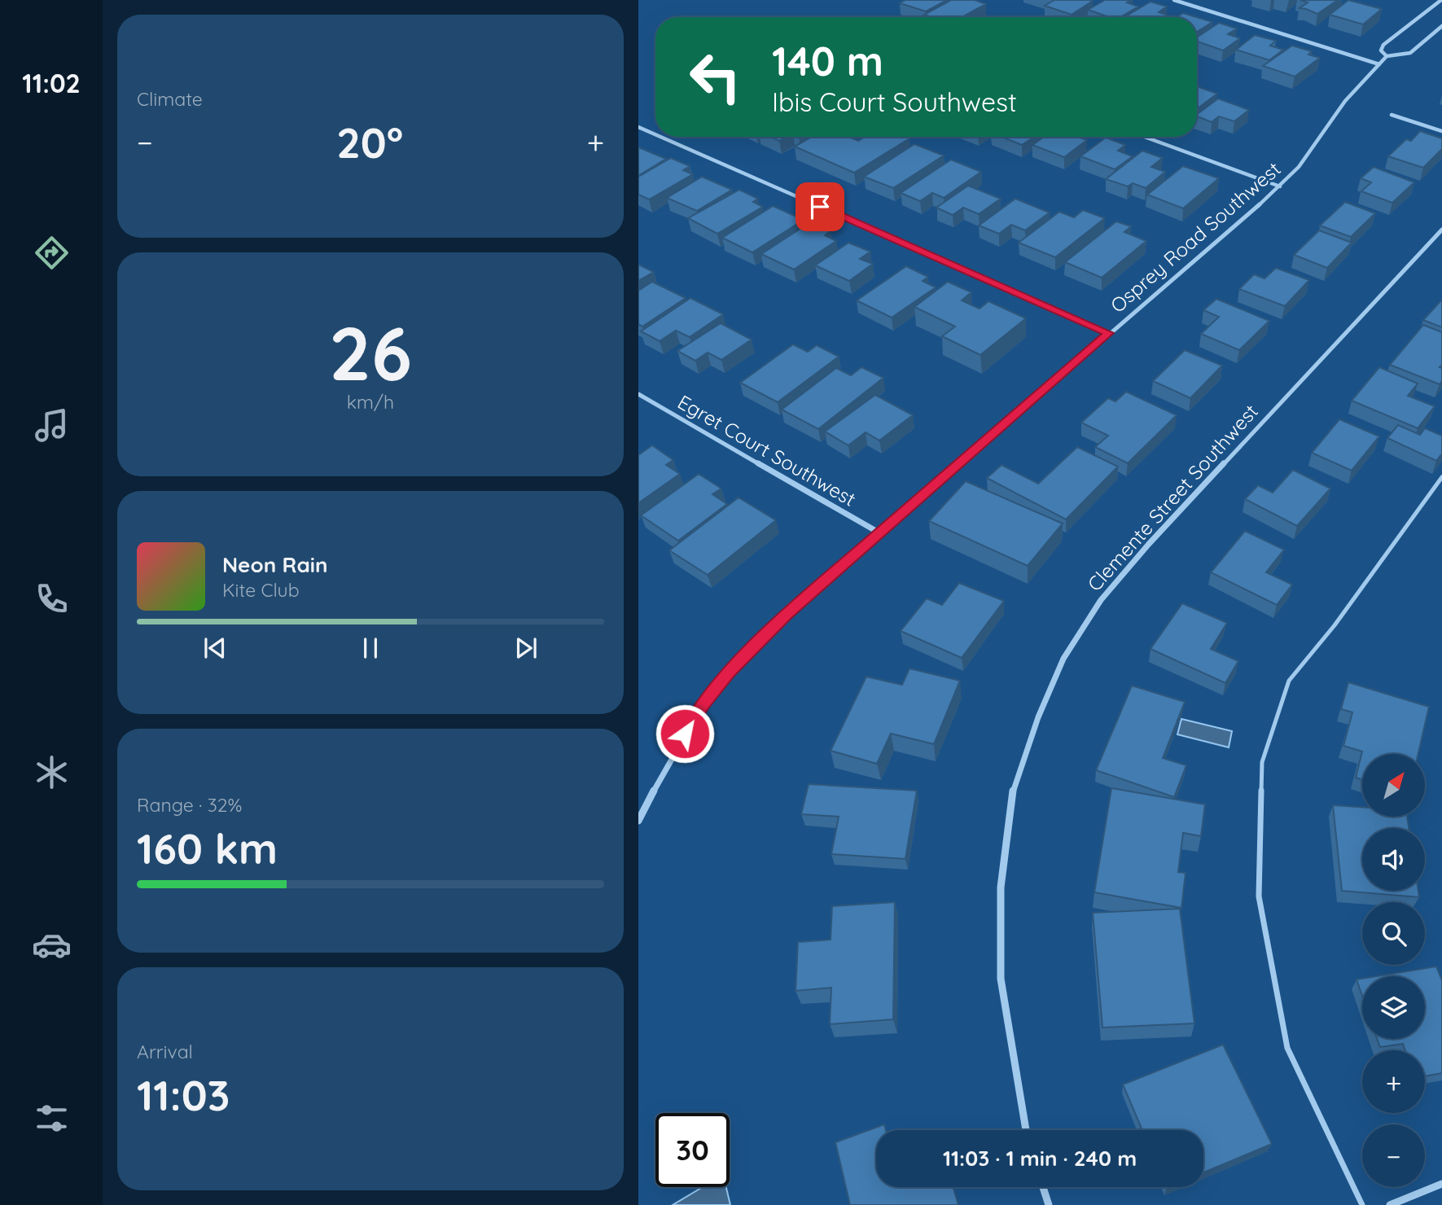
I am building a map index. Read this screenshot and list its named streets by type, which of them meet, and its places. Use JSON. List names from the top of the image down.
{
  "streets": {
    "street": ["Osprey Road Southwest", "Egret Court Southwest", "Clemente Street Southwest"]
  },
  "crossings": [
    ["Osprey Road Southwest", "Egret Court Southwest"]
  ],
  "north": "top right",
  "page": {
    "tabs": "11:02",
    "tile": [
      "Climate",
      ["26", "km/h"],
      ["Range · 32%", "160 km"],
      ["Arrival", "11:03"]
    ],
    "turn": ["140 m", "Ibis Court Southwest"],
    "heat": ["−", "20°", "+"],
    "song": ["Neon Rain", "Kite Club"],
    "map_buttons": ["+", "−"],
    "limit": "30",
    "trip": "11:03 · 1 min · 240 m"
  }
}
